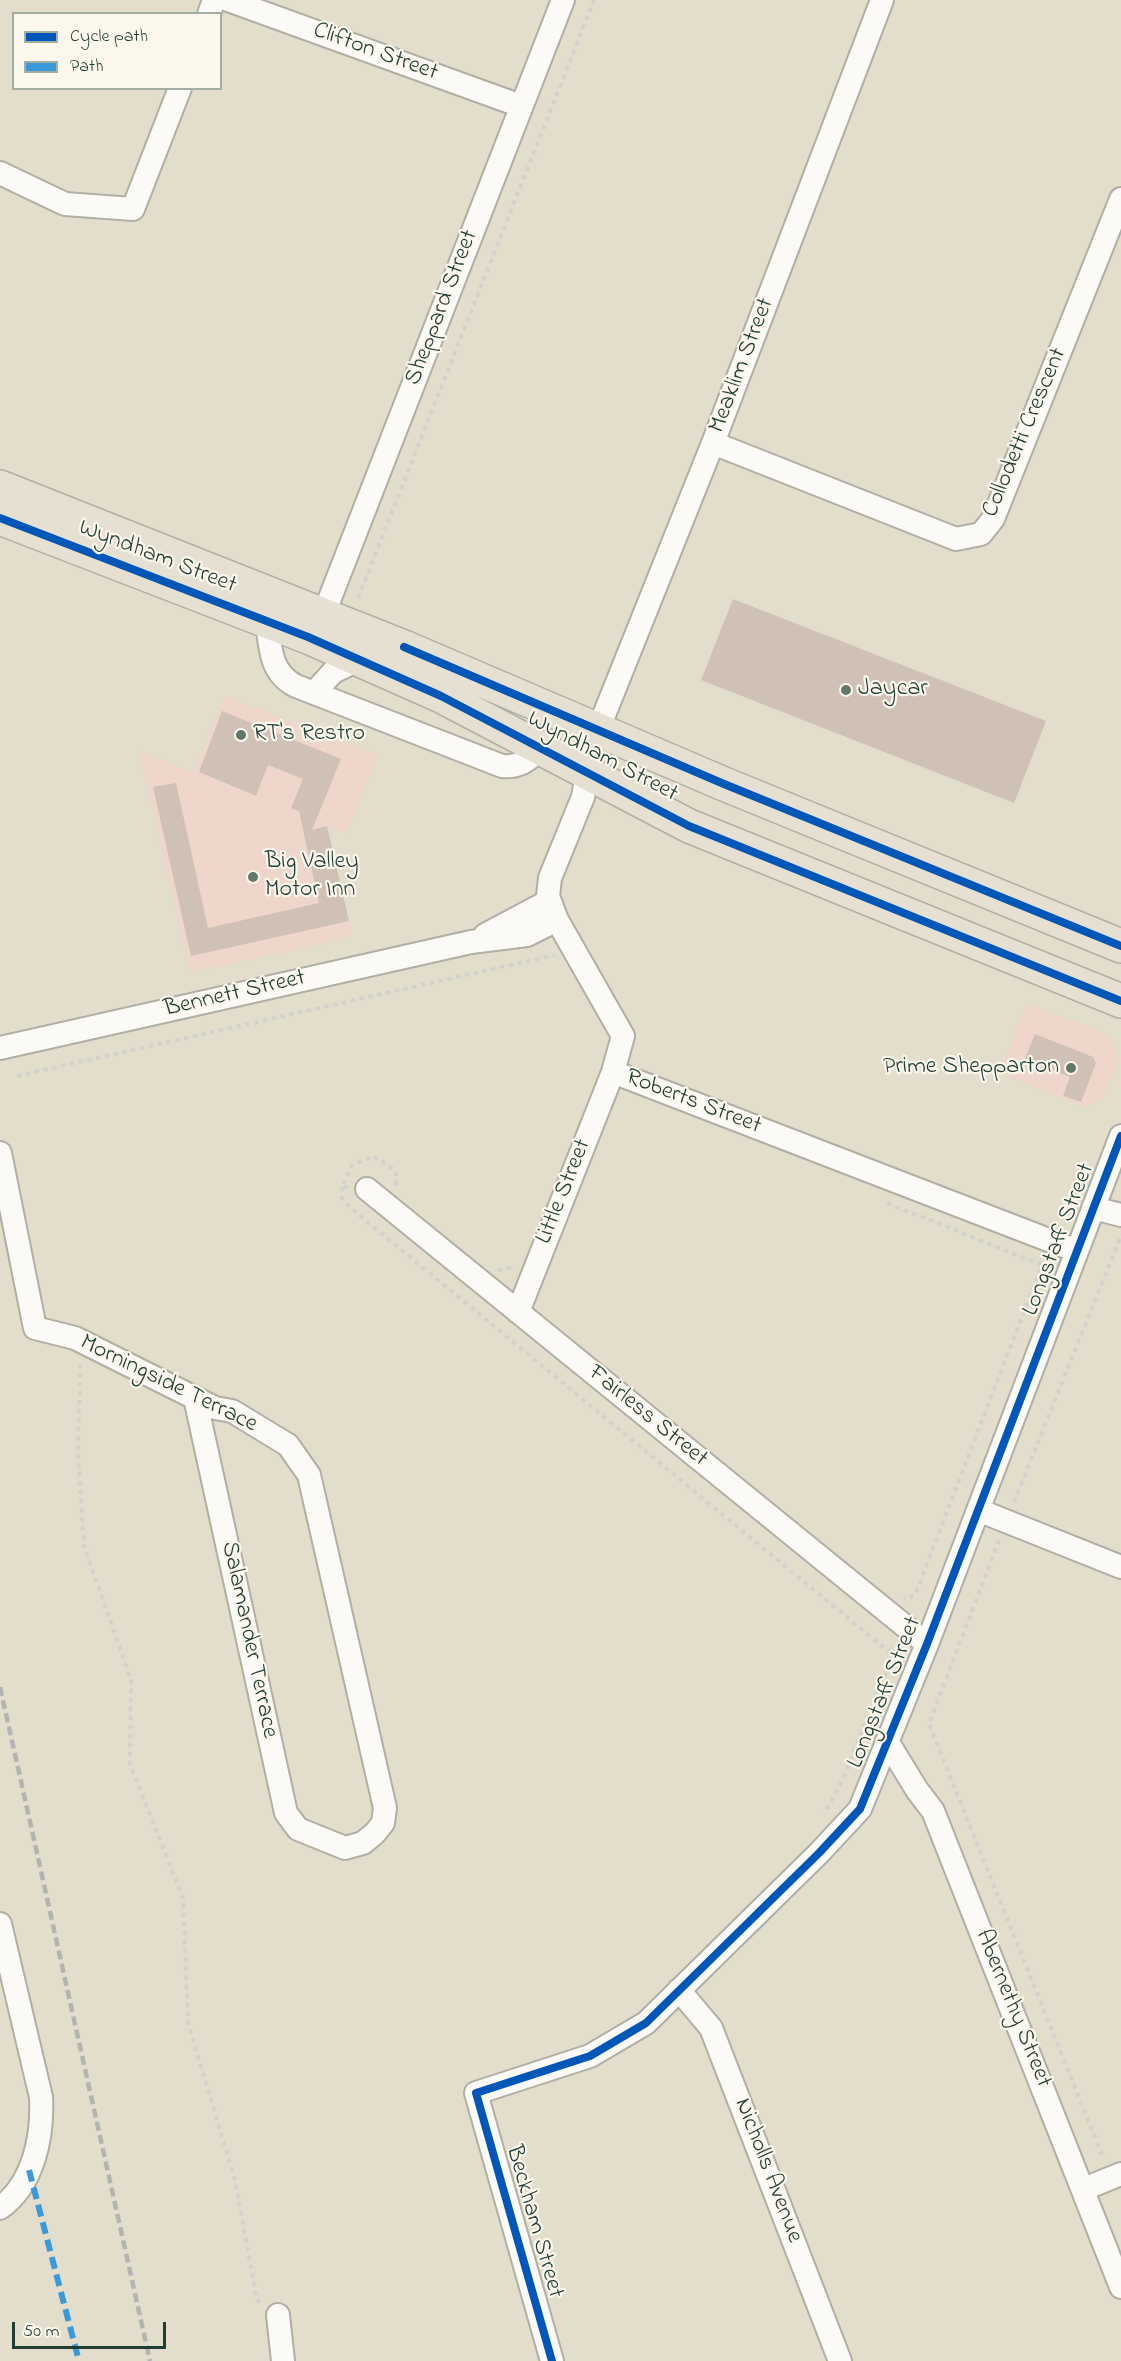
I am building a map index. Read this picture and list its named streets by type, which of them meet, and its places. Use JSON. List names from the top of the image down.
{
  "streets": {
    "highway": ["Wyndham Street"],
    "street": [
      "Clifton Street",
      "Sheppard Street",
      "Meaklim Street",
      "Collodetti Crescent",
      "Bennett Street",
      "Roberts Street",
      "Little Street",
      "Longstaff Street",
      "Morningside Terrace",
      "Fairless Street",
      "Salamander Terrace",
      "Abernethy Street",
      "Nicholls Avenue",
      "Beckham Street"
    ]
  },
  "crossings": [
    ["Clifton Street", "Sheppard Street"],
    ["Sheppard Street", "Wyndham Street"],
    ["Meaklim Street", "Collodetti Crescent"],
    ["Meaklim Street", "Wyndham Street"],
    ["Bennett Street", "Roberts Street"],
    ["Roberts Street", "Little Street"],
    ["Roberts Street", "Longstaff Street"],
    ["Little Street", "Fairless Street"],
    ["Longstaff Street", "Fairless Street"],
    ["Longstaff Street", "Abernethy Street"],
    ["Longstaff Street", "Nicholls Avenue"],
    ["Longstaff Street", "Beckham Street"],
    ["Morningside Terrace", "Salamander Terrace"]
  ],
  "places": [
    "Jaycar",
    "RT's Restro",
    "Big Valley Motor Inn",
    "Prime Shepparton"
  ],
  "legend": ["Cycle path", "Path"],
  "scale_bar": "50 m"
}
